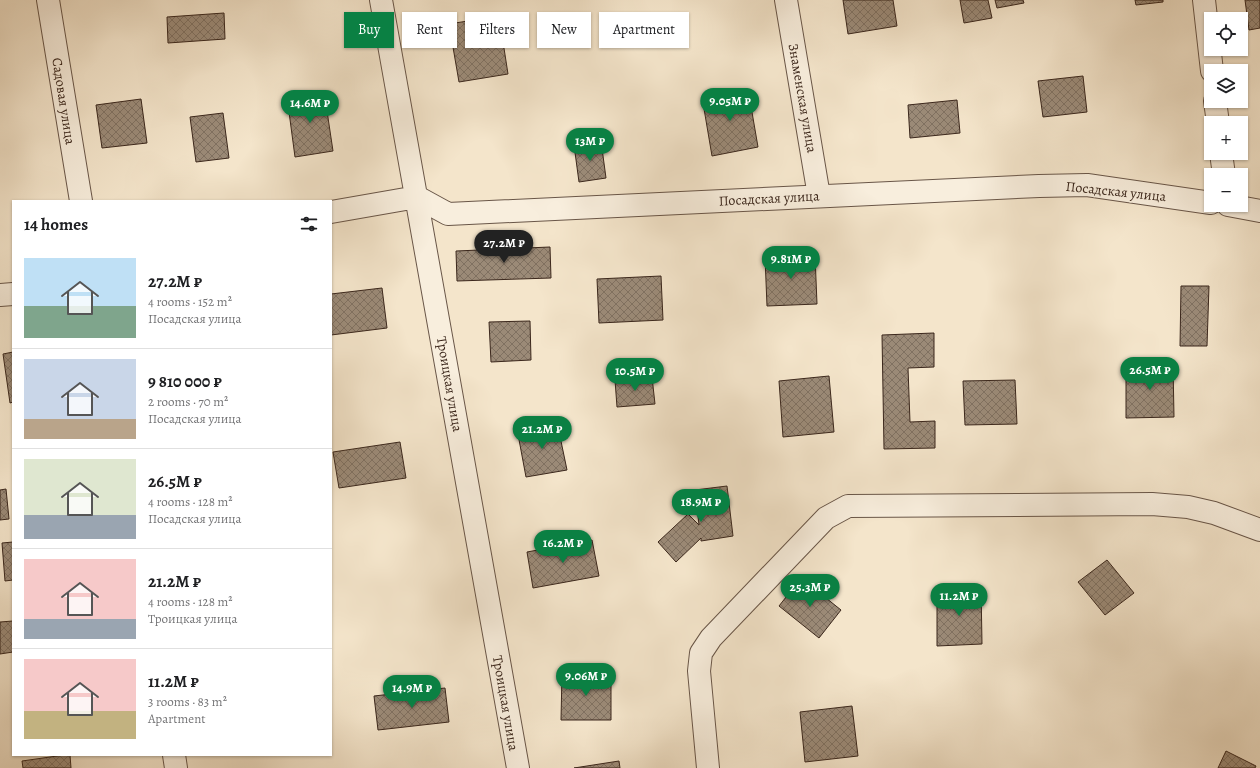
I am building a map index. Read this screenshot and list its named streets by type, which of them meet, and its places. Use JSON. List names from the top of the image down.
{
  "streets": {
    "street": [
      "Знаменская улица",
      "Садовая улица",
      "Посадская улица",
      "Троицкая улица"
    ]
  },
  "crossings": [
    ["Знаменская улица", "Посадская улица"],
    ["Посадская улица", "Троицкая улица"]
  ],
  "page": {
    "map_buttons": ["+", "−"],
    "chip": [
      "Buy",
      "Rent",
      "Filters",
      "New",
      "Apartment"
    ],
    "price": [
      "9.05M ₽",
      "14.6M ₽",
      "13M ₽",
      "27.2M ₽",
      "9.81M ₽",
      "26.5M ₽",
      "10.5M ₽",
      "21.2M ₽",
      "18.9M ₽",
      "16.2M ₽",
      "25.3M ₽",
      "11.2M ₽",
      "9.06M ₽",
      "14.9M ₽"
    ],
    "heading": "14 homes",
    "list": [
      {
        "name": "27.2M ₽",
        "note": "4 rooms · 152 m² · Посадская улица"
      },
      {
        "name": "9 810 000 ₽",
        "note": "2 rooms · 70 m² · Посадская улица"
      },
      {
        "name": "26.5M ₽",
        "note": "4 rooms · 128 m² · Посадская улица"
      },
      {
        "name": "21.2M ₽",
        "note": "4 rooms · 128 m² · Троицкая улица"
      },
      {
        "name": "11.2M ₽",
        "note": "3 rooms · 83 m² · Apartment"
      }
    ]
  }
}
